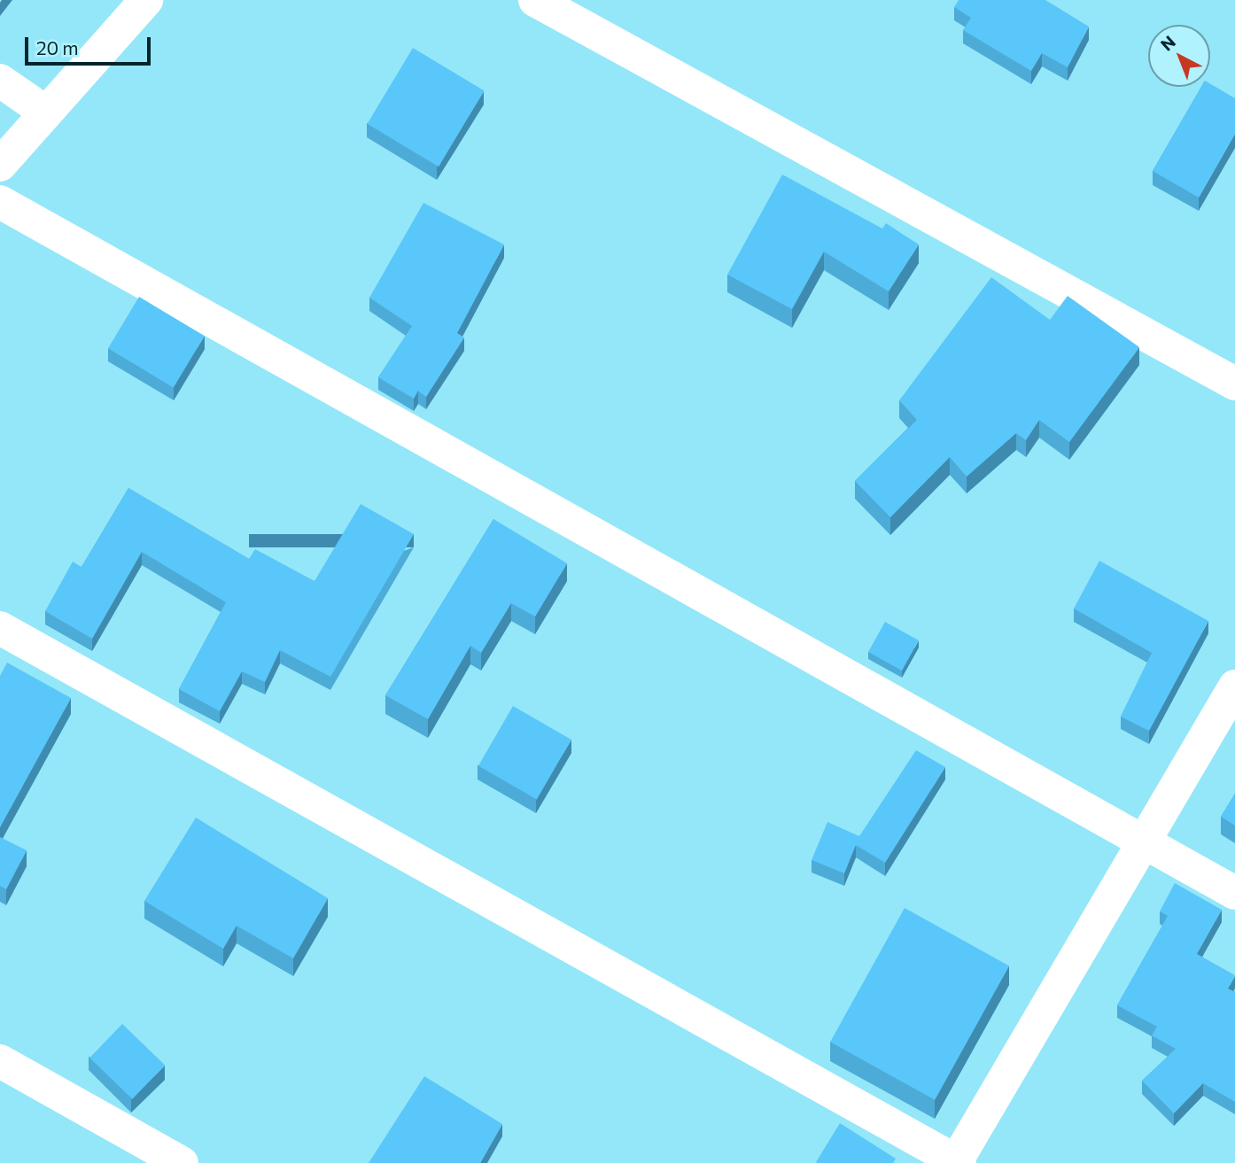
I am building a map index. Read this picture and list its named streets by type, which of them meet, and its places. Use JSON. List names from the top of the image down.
{
  "scale_bar": "20 m",
  "north": "top left"
}
